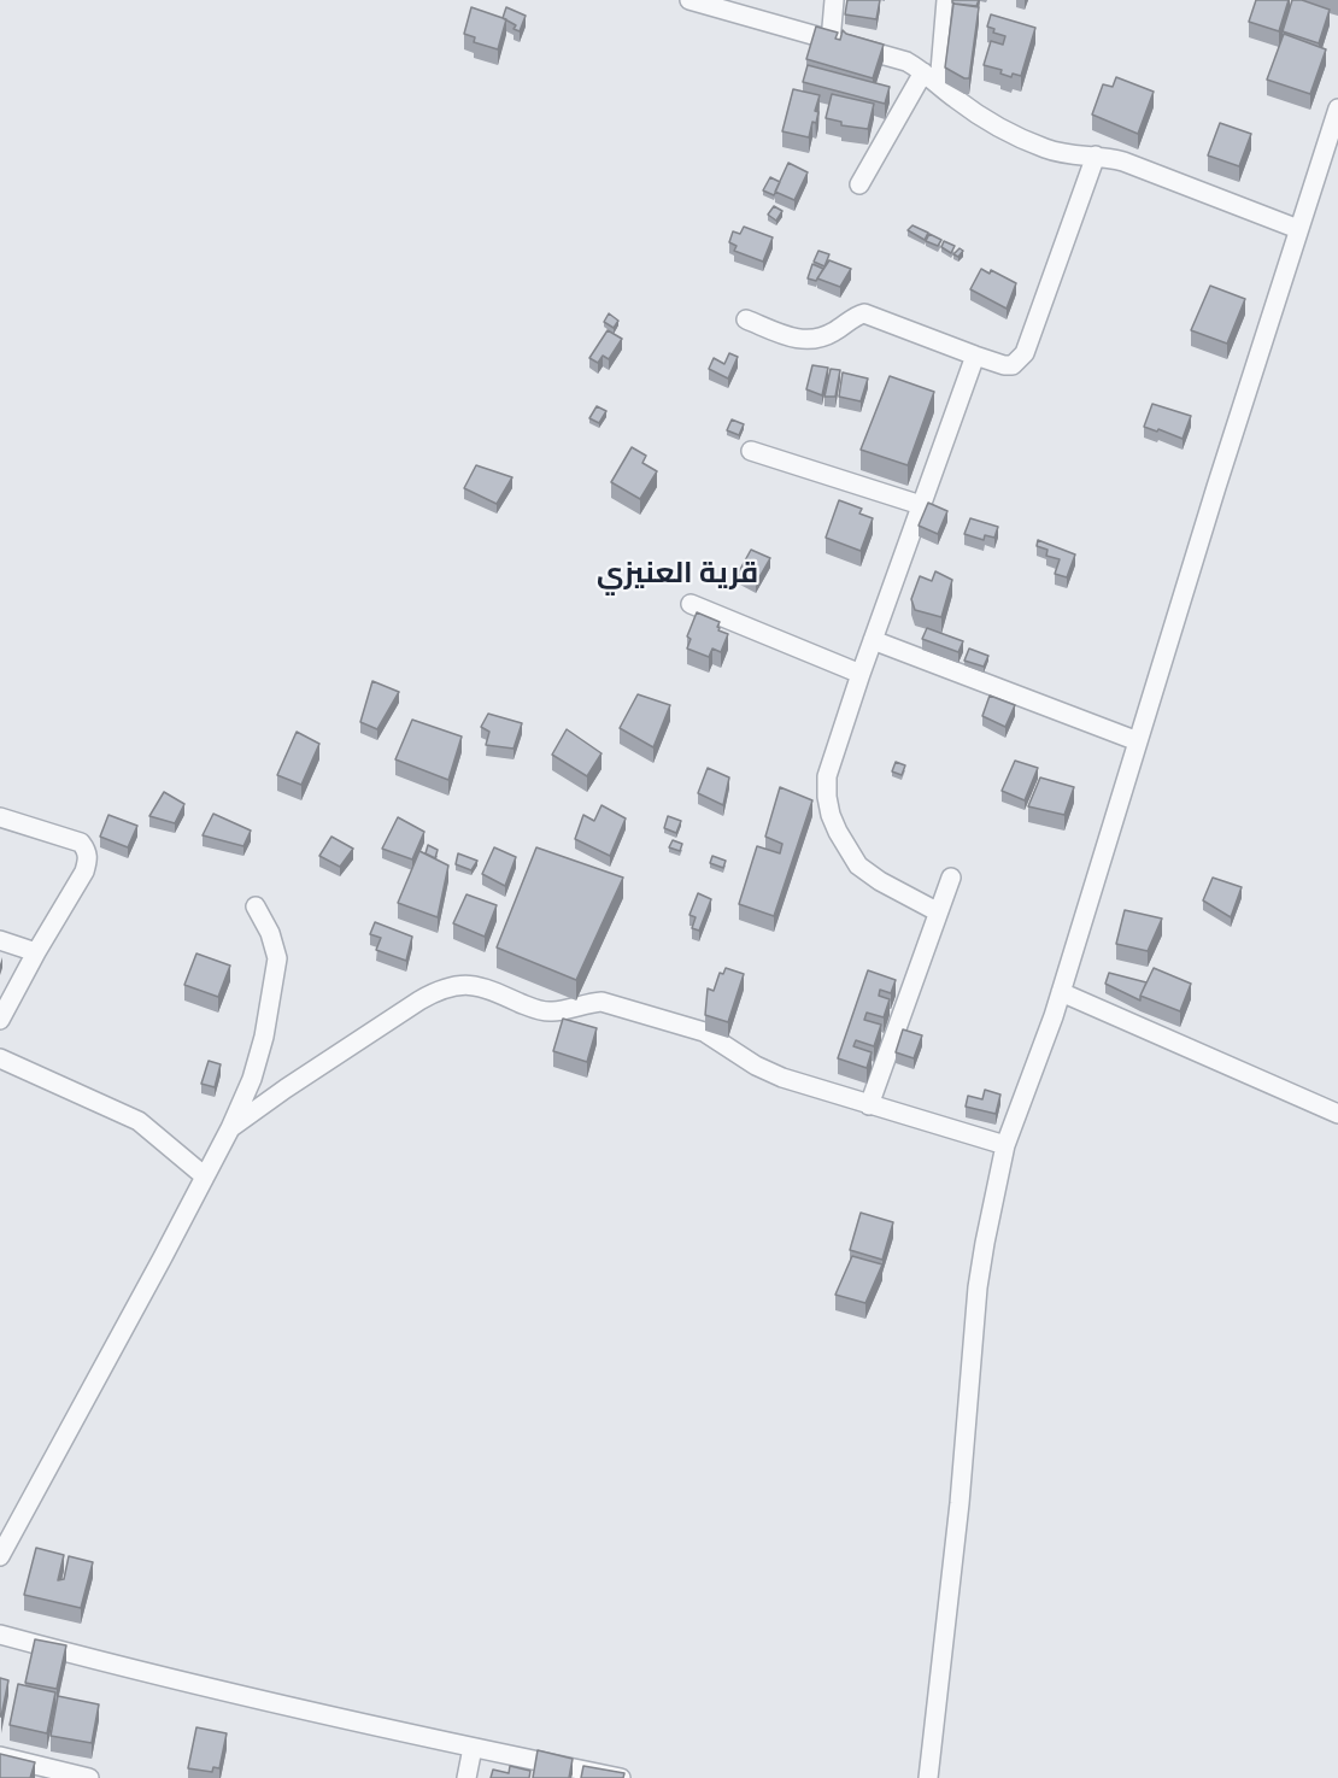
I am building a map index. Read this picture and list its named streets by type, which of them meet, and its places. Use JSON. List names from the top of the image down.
{
  "districts": ["قرية العنيزي"]
}
